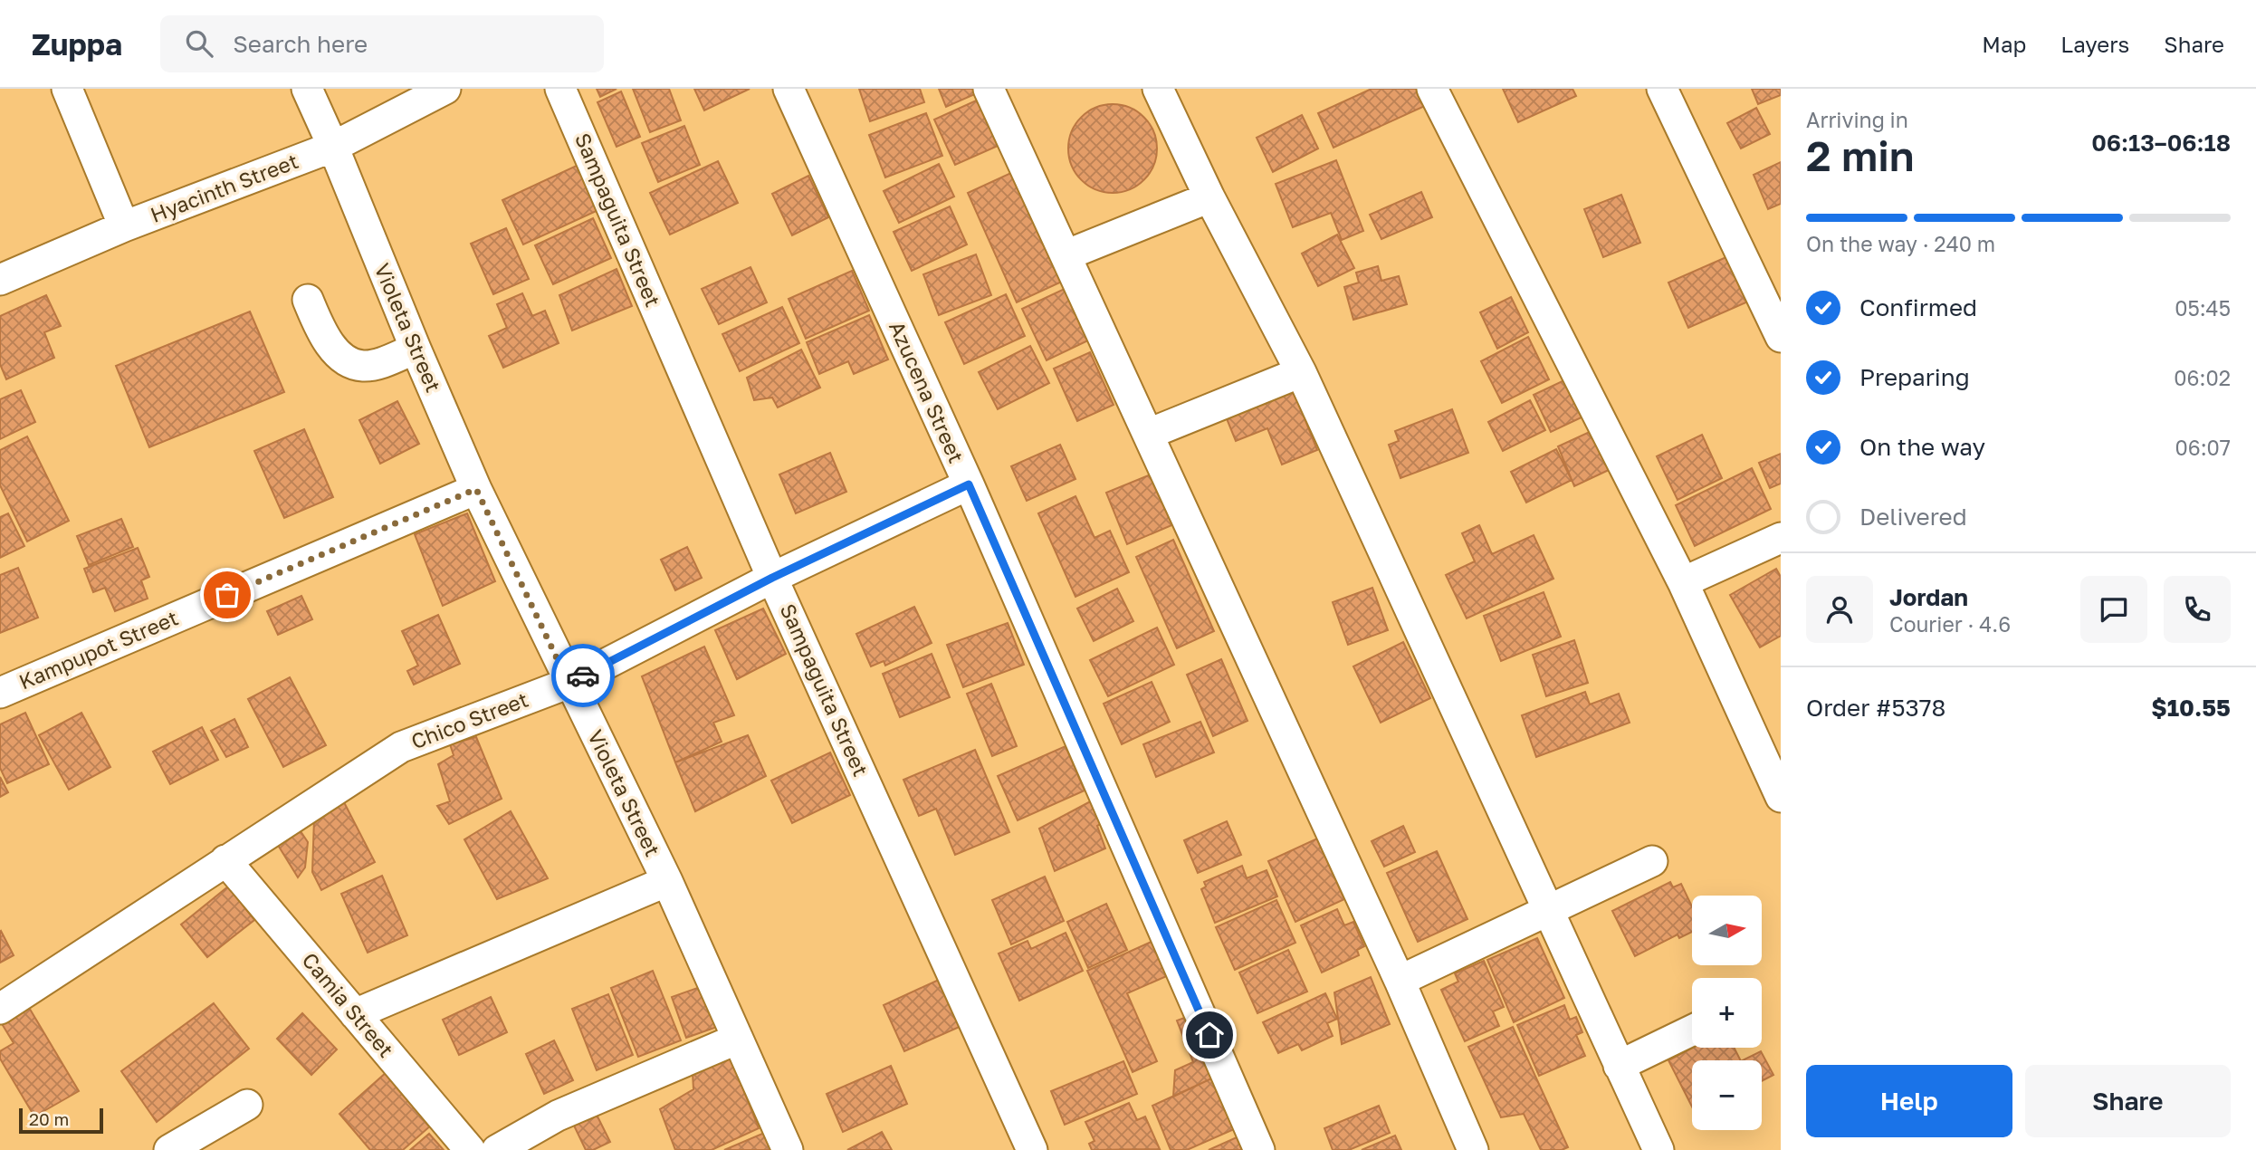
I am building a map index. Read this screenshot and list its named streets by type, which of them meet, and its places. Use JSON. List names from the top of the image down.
{
  "streets": {
    "street": [
      "Hyacinth Street",
      "Sampaguita Street",
      "Violeta Street",
      "Azucena Street",
      "Kampupot Street",
      "Chico Street",
      "Camia Street"
    ]
  },
  "crossings": [
    ["Hyacinth Street", "Violeta Street"],
    ["Sampaguita Street", "Chico Street"],
    ["Violeta Street", "Kampupot Street"],
    ["Violeta Street", "Chico Street"],
    ["Azucena Street", "Chico Street"],
    ["Chico Street", "Camia Street"]
  ],
  "scale_bar": "20 m",
  "north": "right",
  "page": {
    "header": "Zuppa",
    "search": "Search here",
    "nav": ["Map", "Layers", "Share"],
    "heading": ["2 min", "Arriving in", "06:13–06:18"],
    "panel": [
      "Jordan",
      "Courier · 4.6",
      "Order #5378",
      "$10.55"
    ],
    "bar": "On the way · 240 m",
    "list": [
      ["Confirmed", "05:45"],
      ["Preparing", "06:02"],
      ["On the way", "06:07"],
      "Delivered"
    ],
    "map_buttons": ["+", "−"],
    "buttons": ["Help", "Share"],
    "scale": "20 m"
  }
}
